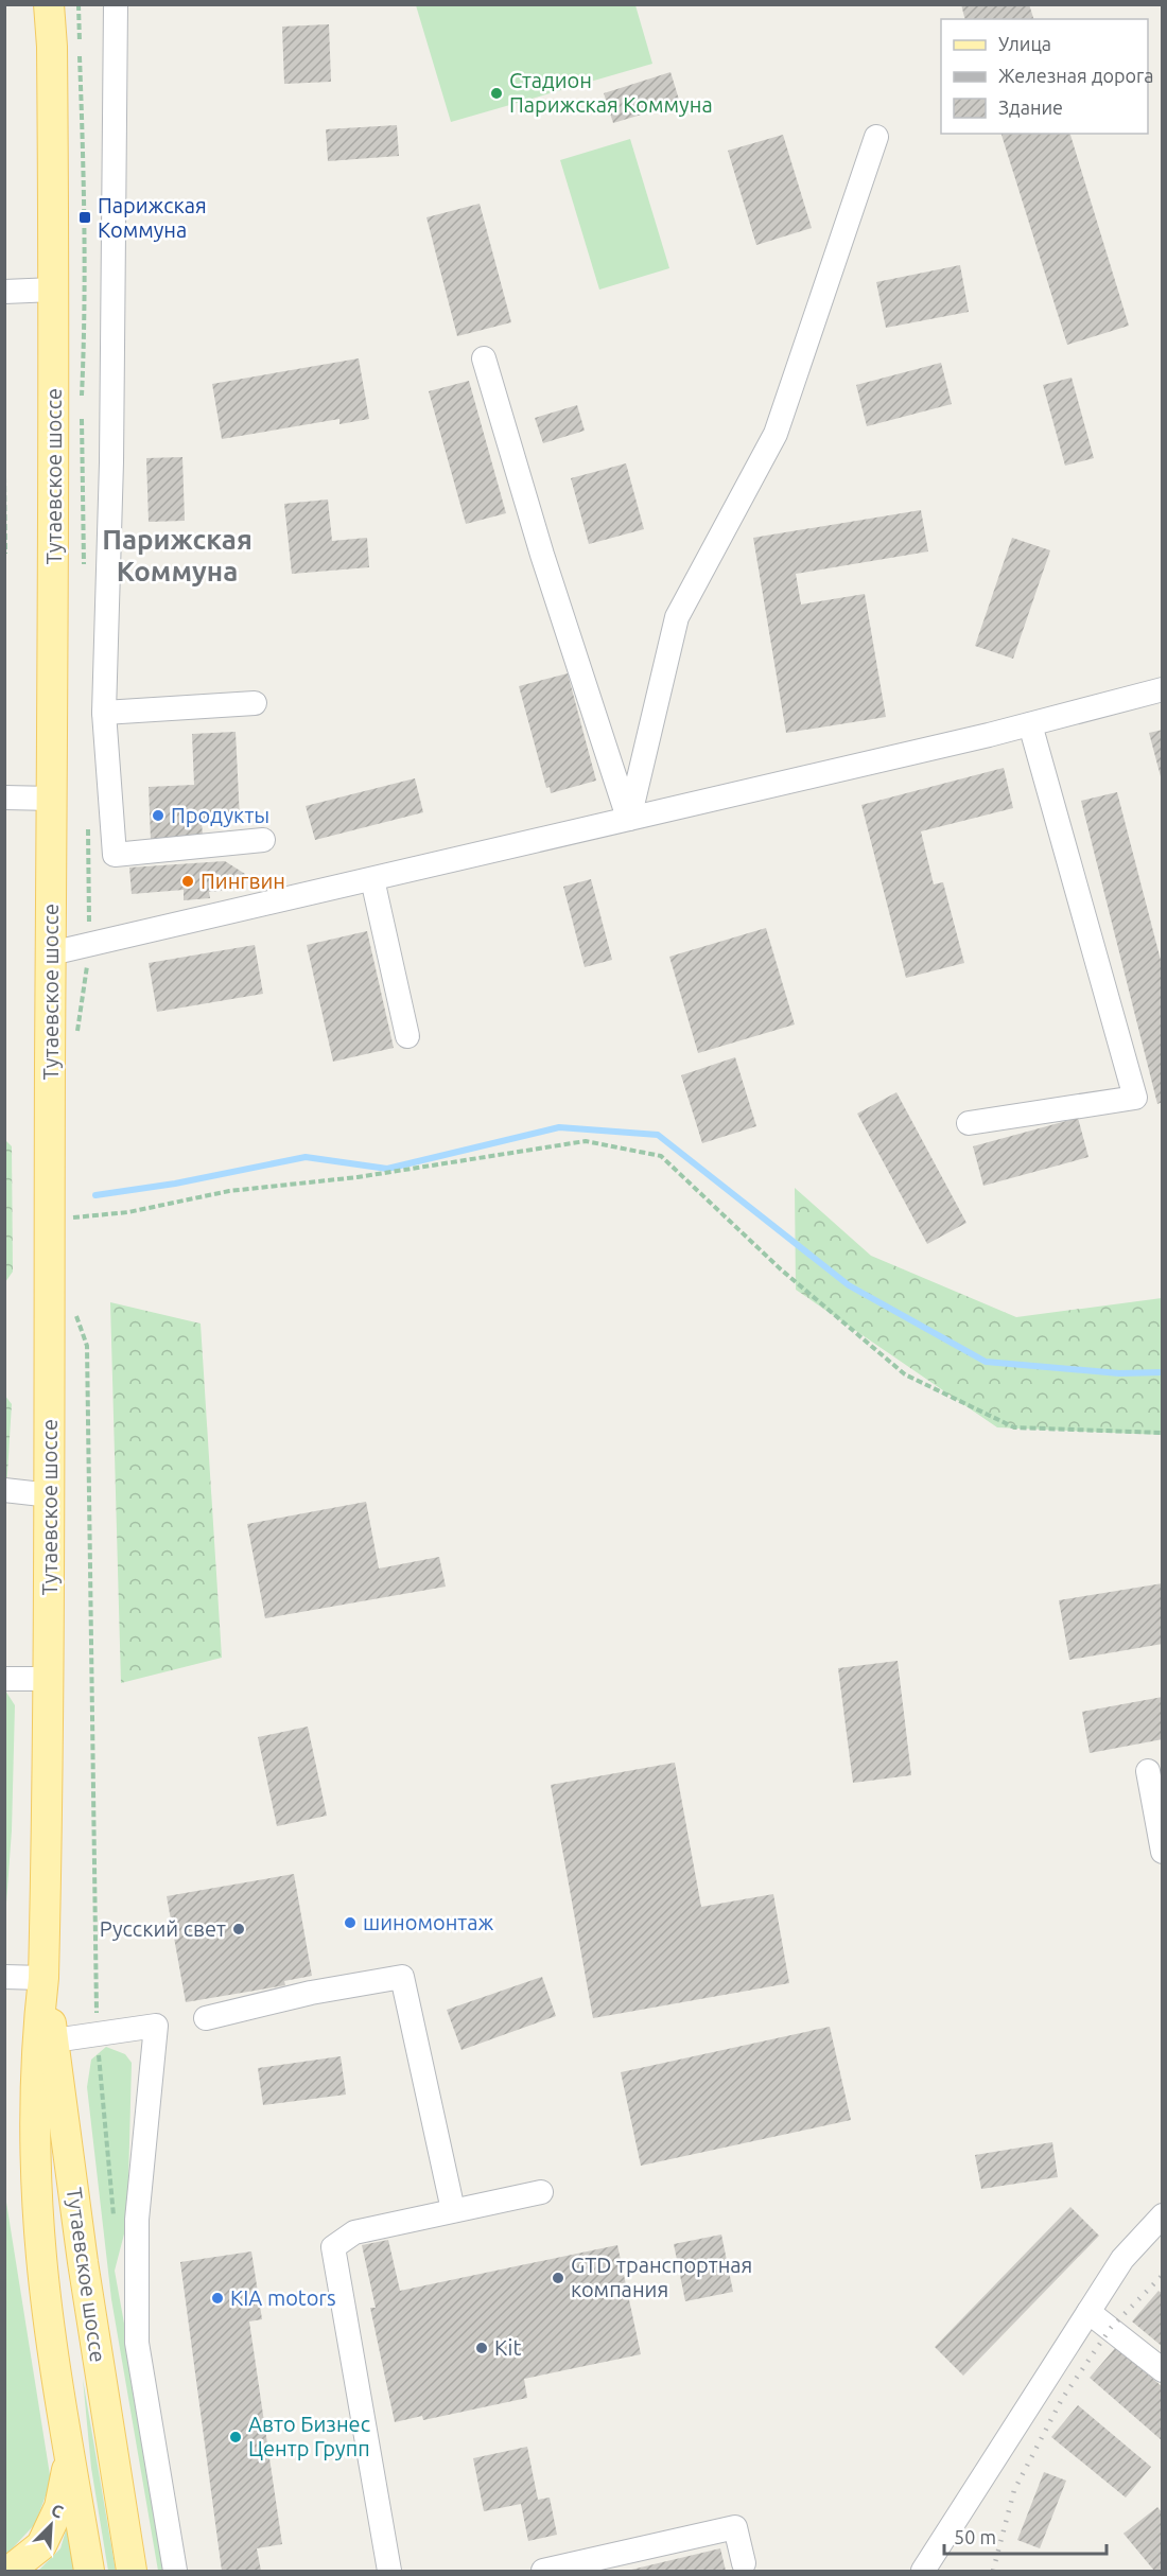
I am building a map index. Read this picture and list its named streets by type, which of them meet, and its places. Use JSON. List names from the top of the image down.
{
  "streets": {
    "main road": ["Тутаевское шоссе"]
  },
  "districts": ["Парижская Коммуна"],
  "places": {
    "other": [
      "Стадион Парижская Коммуна",
      "Продукты",
      "Пингвин",
      "шиномонтаж",
      "Русский свет",
      "GTD транспортная компания",
      "KIA motors",
      "Kit",
      "Авто Бизнес Центр Групп"
    ],
    "transit": ["Парижская Коммуна"]
  },
  "legend": ["Улица", "Железная дорога", "Здание"],
  "scale_bar": "50 m",
  "north": "top right"
}
